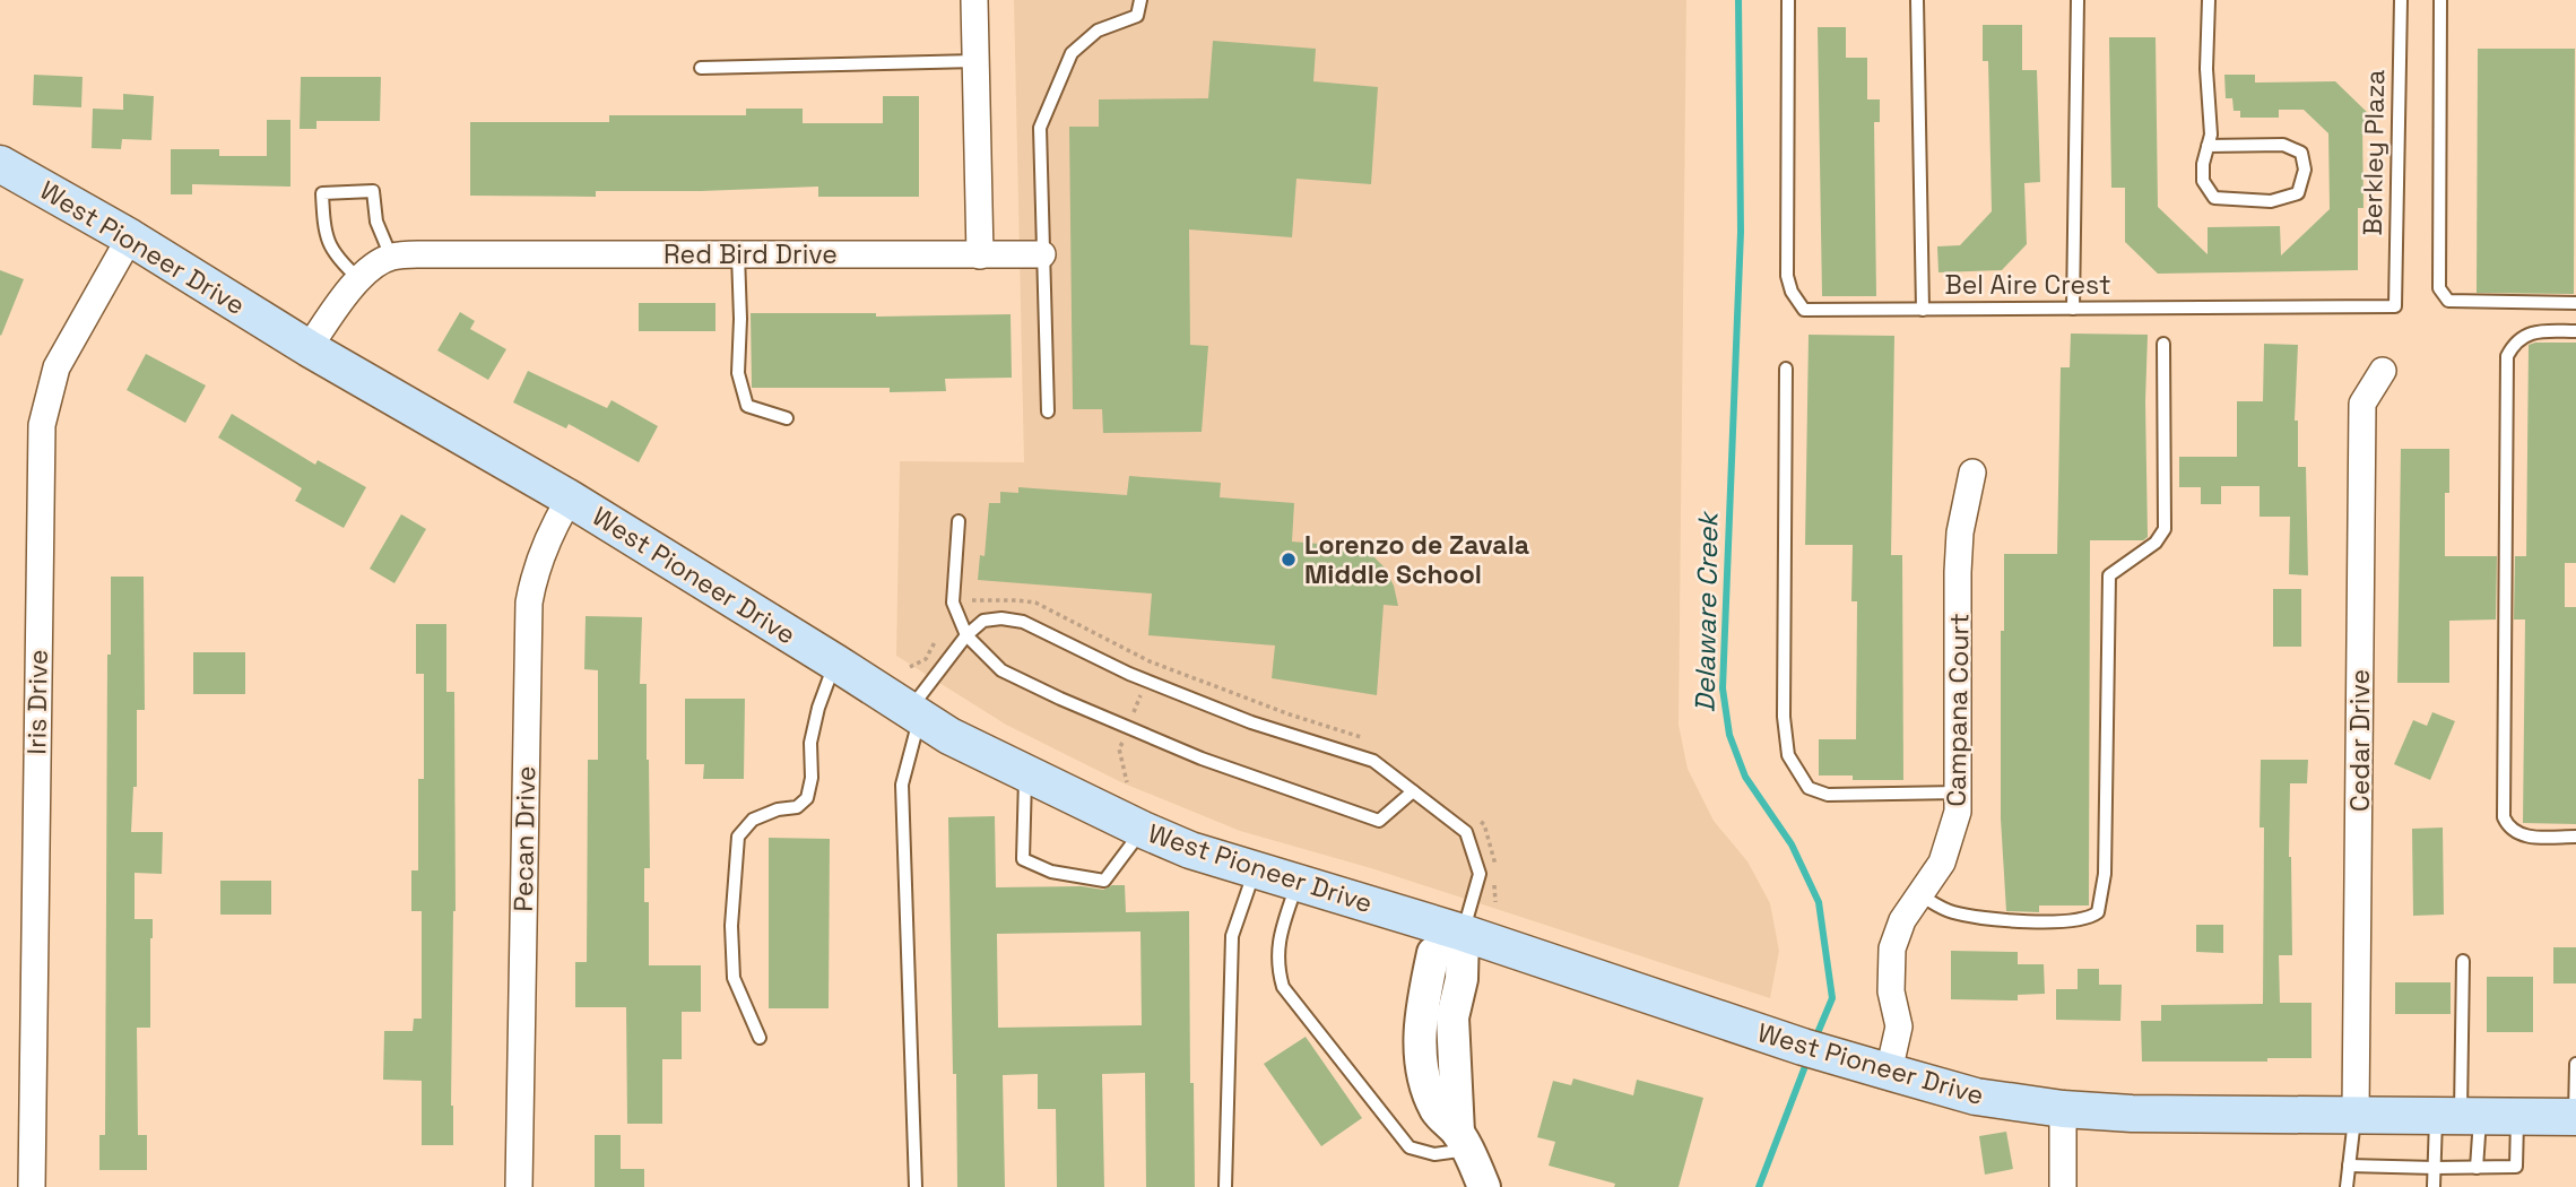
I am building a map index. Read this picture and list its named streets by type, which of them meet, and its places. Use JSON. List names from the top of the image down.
{
  "streets": {
    "main road": ["West Pioneer Drive"],
    "street": [
      "Red Bird Drive",
      "Iris Drive",
      "Campana Court",
      "Cedar Drive",
      "Pecan Drive"
    ],
    "lane": ["Berkley Plaza", "Bel Aire Crest"]
  },
  "crossings": [
    ["Berkley Plaza", "Bel Aire Crest"],
    ["West Pioneer Drive", "Iris Drive"],
    ["West Pioneer Drive", "Campana Court"],
    ["West Pioneer Drive", "Cedar Drive"],
    ["West Pioneer Drive", "Pecan Drive"]
  ],
  "water": ["Delaware Creek"],
  "places": ["Lorenzo de Zavala Middle School"]
}
